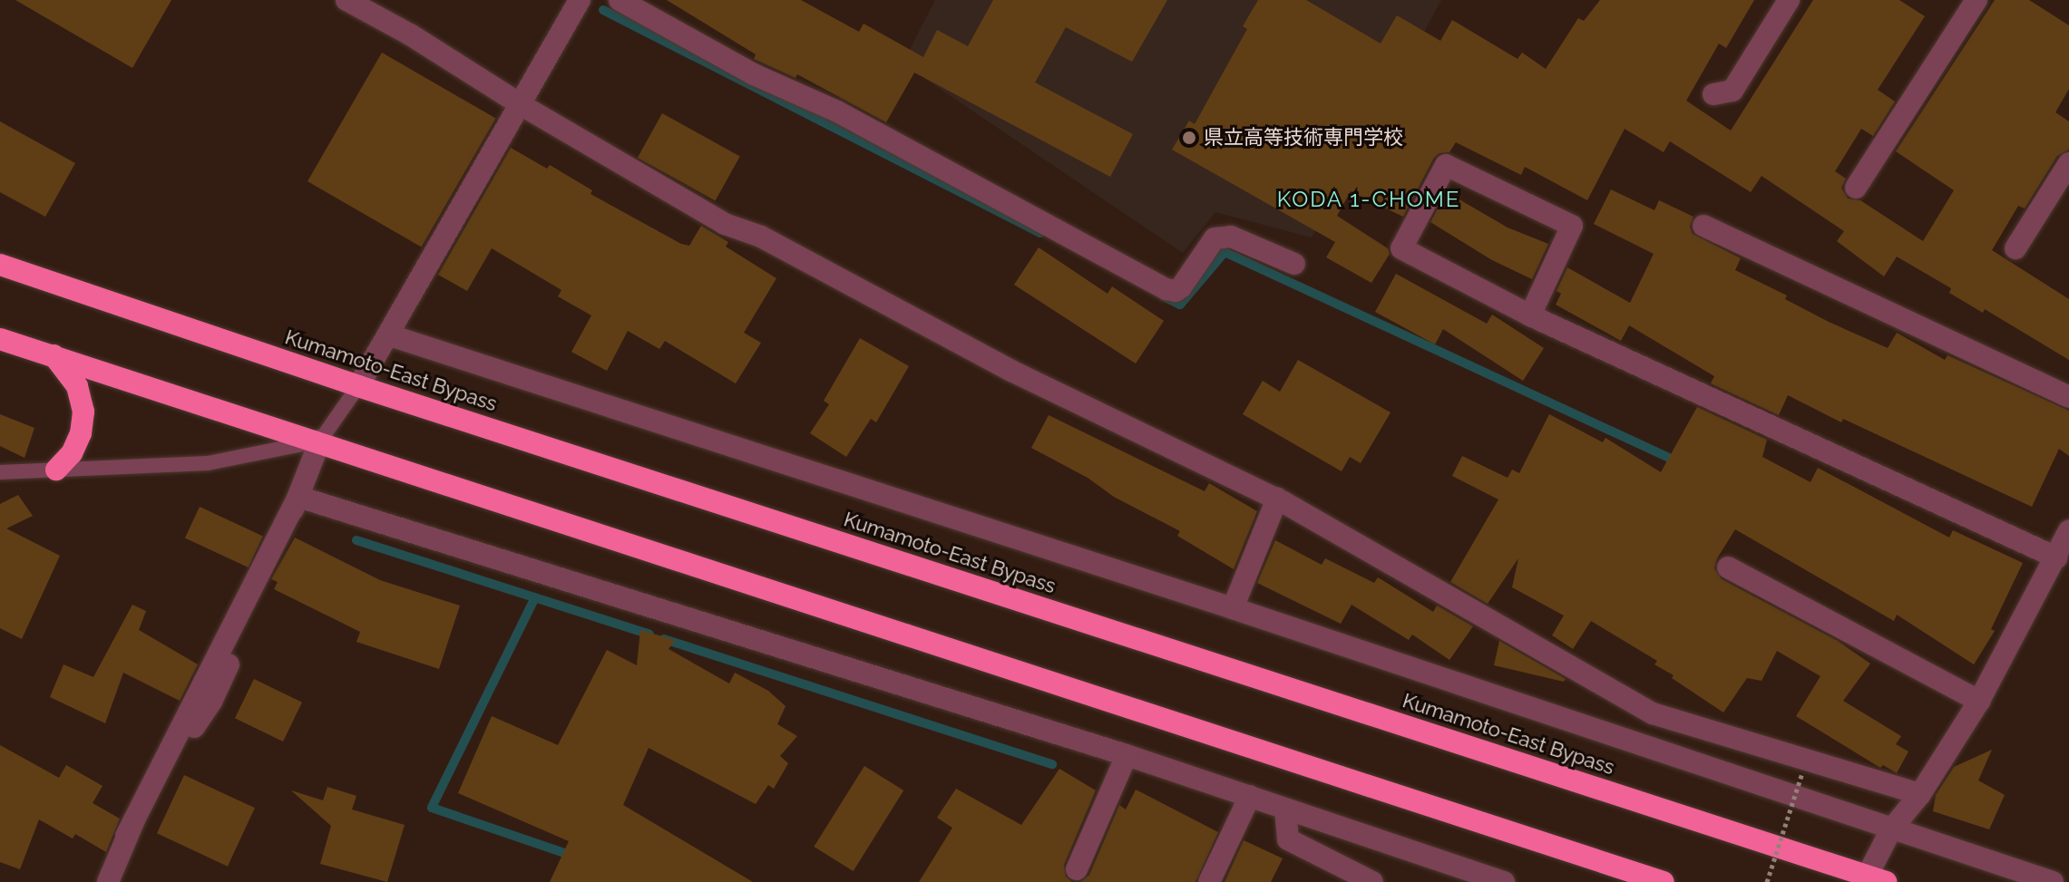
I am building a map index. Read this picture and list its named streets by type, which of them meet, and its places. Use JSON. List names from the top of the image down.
{
  "streets": {
    "highway": ["Kumamoto-East Bypass"]
  },
  "districts": ["KODA 1-CHOME"],
  "places": ["県立高等技術専門学校"]
}
